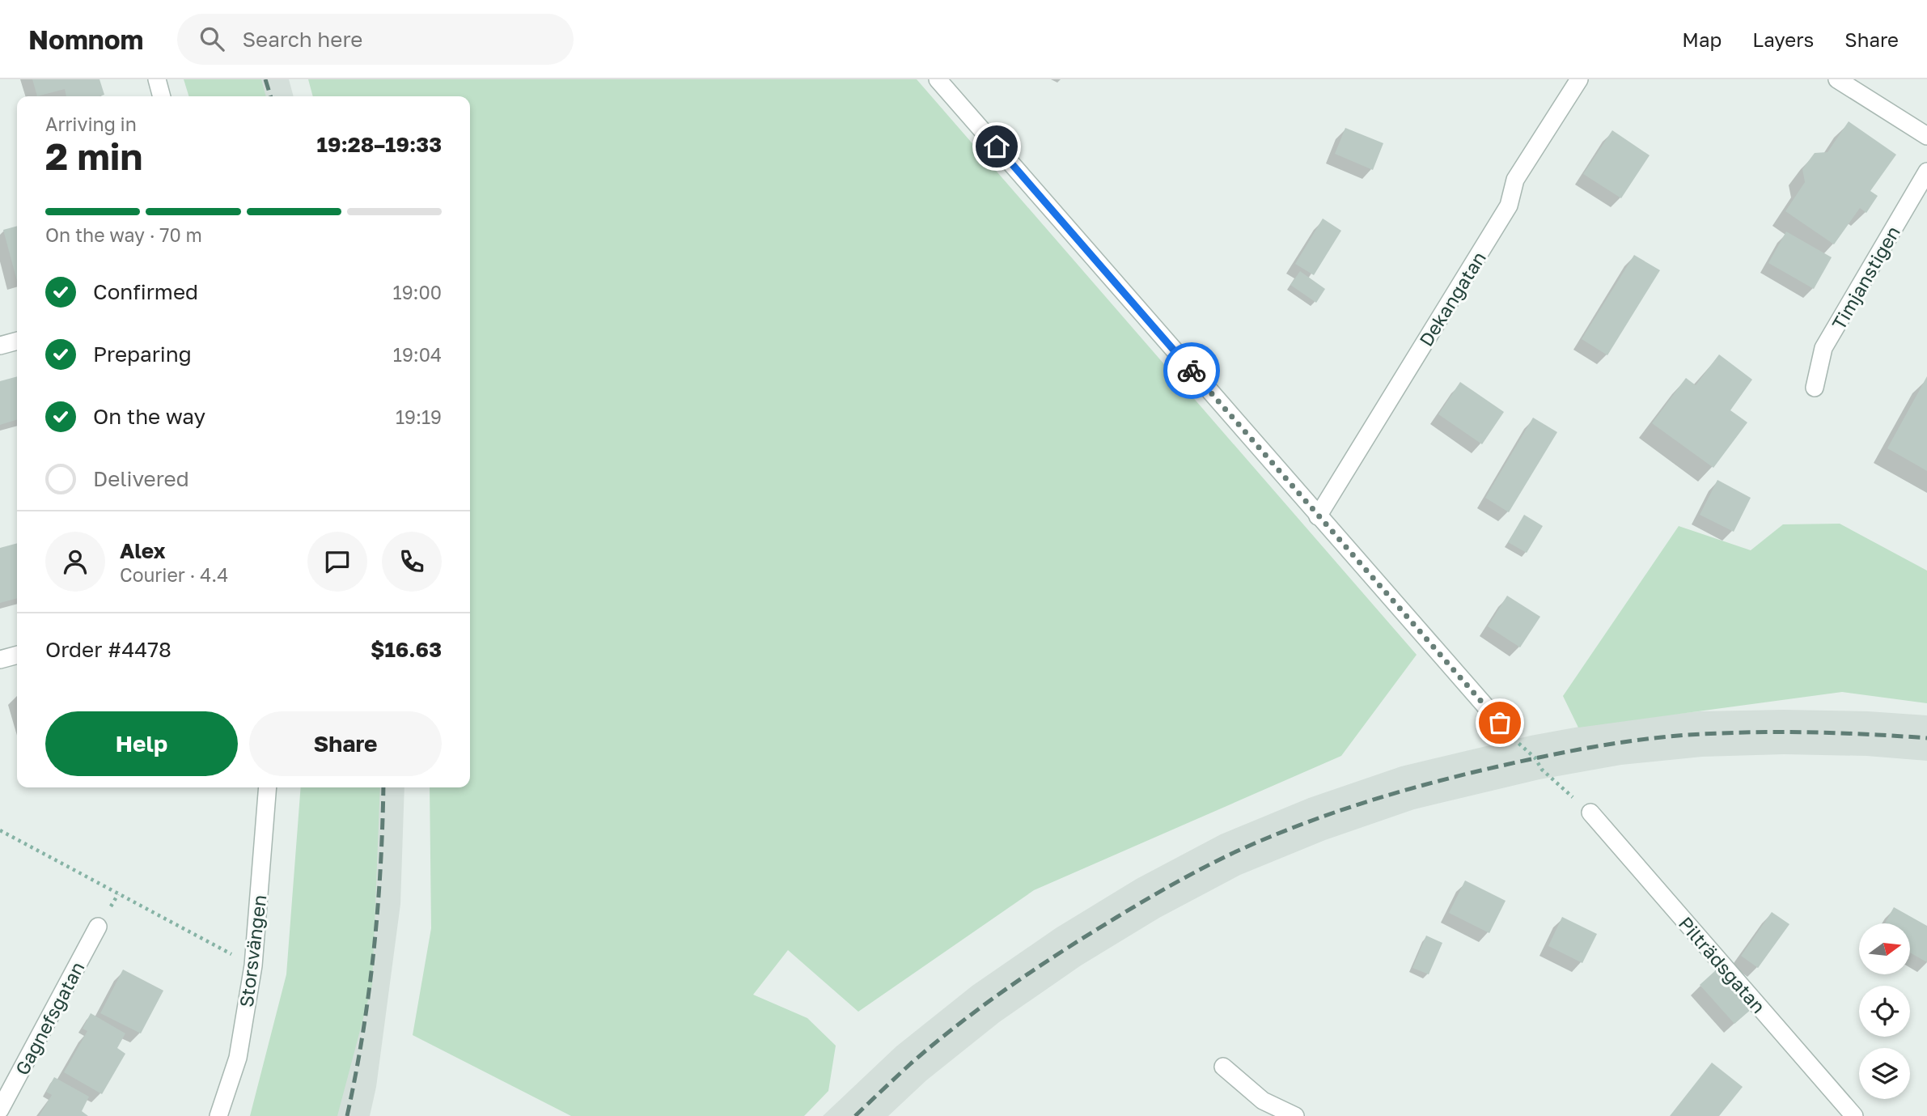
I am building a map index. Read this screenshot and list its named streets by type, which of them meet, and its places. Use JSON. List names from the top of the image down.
{
  "streets": {
    "street": [
      "Timjanstigen",
      "Dekangatan",
      "Storsvängen",
      "Pilträdsgatan",
      "Gagnefsgatan"
    ]
  },
  "north": "right",
  "page": {
    "header": "Nomnom",
    "search": "Search here",
    "nav": ["Map", "Layers", "Share"],
    "heading": ["2 min", "Arriving in", "19:28–19:33"],
    "panel": [
      "Alex",
      "Courier · 4.4",
      "Order #4478",
      "$16.63"
    ],
    "bar": "On the way · 70 m",
    "list": [
      ["Confirmed", "19:00"],
      ["Preparing", "19:04"],
      ["On the way", "19:19"],
      "Delivered"
    ],
    "buttons": ["Help", "Share"]
  }
}
